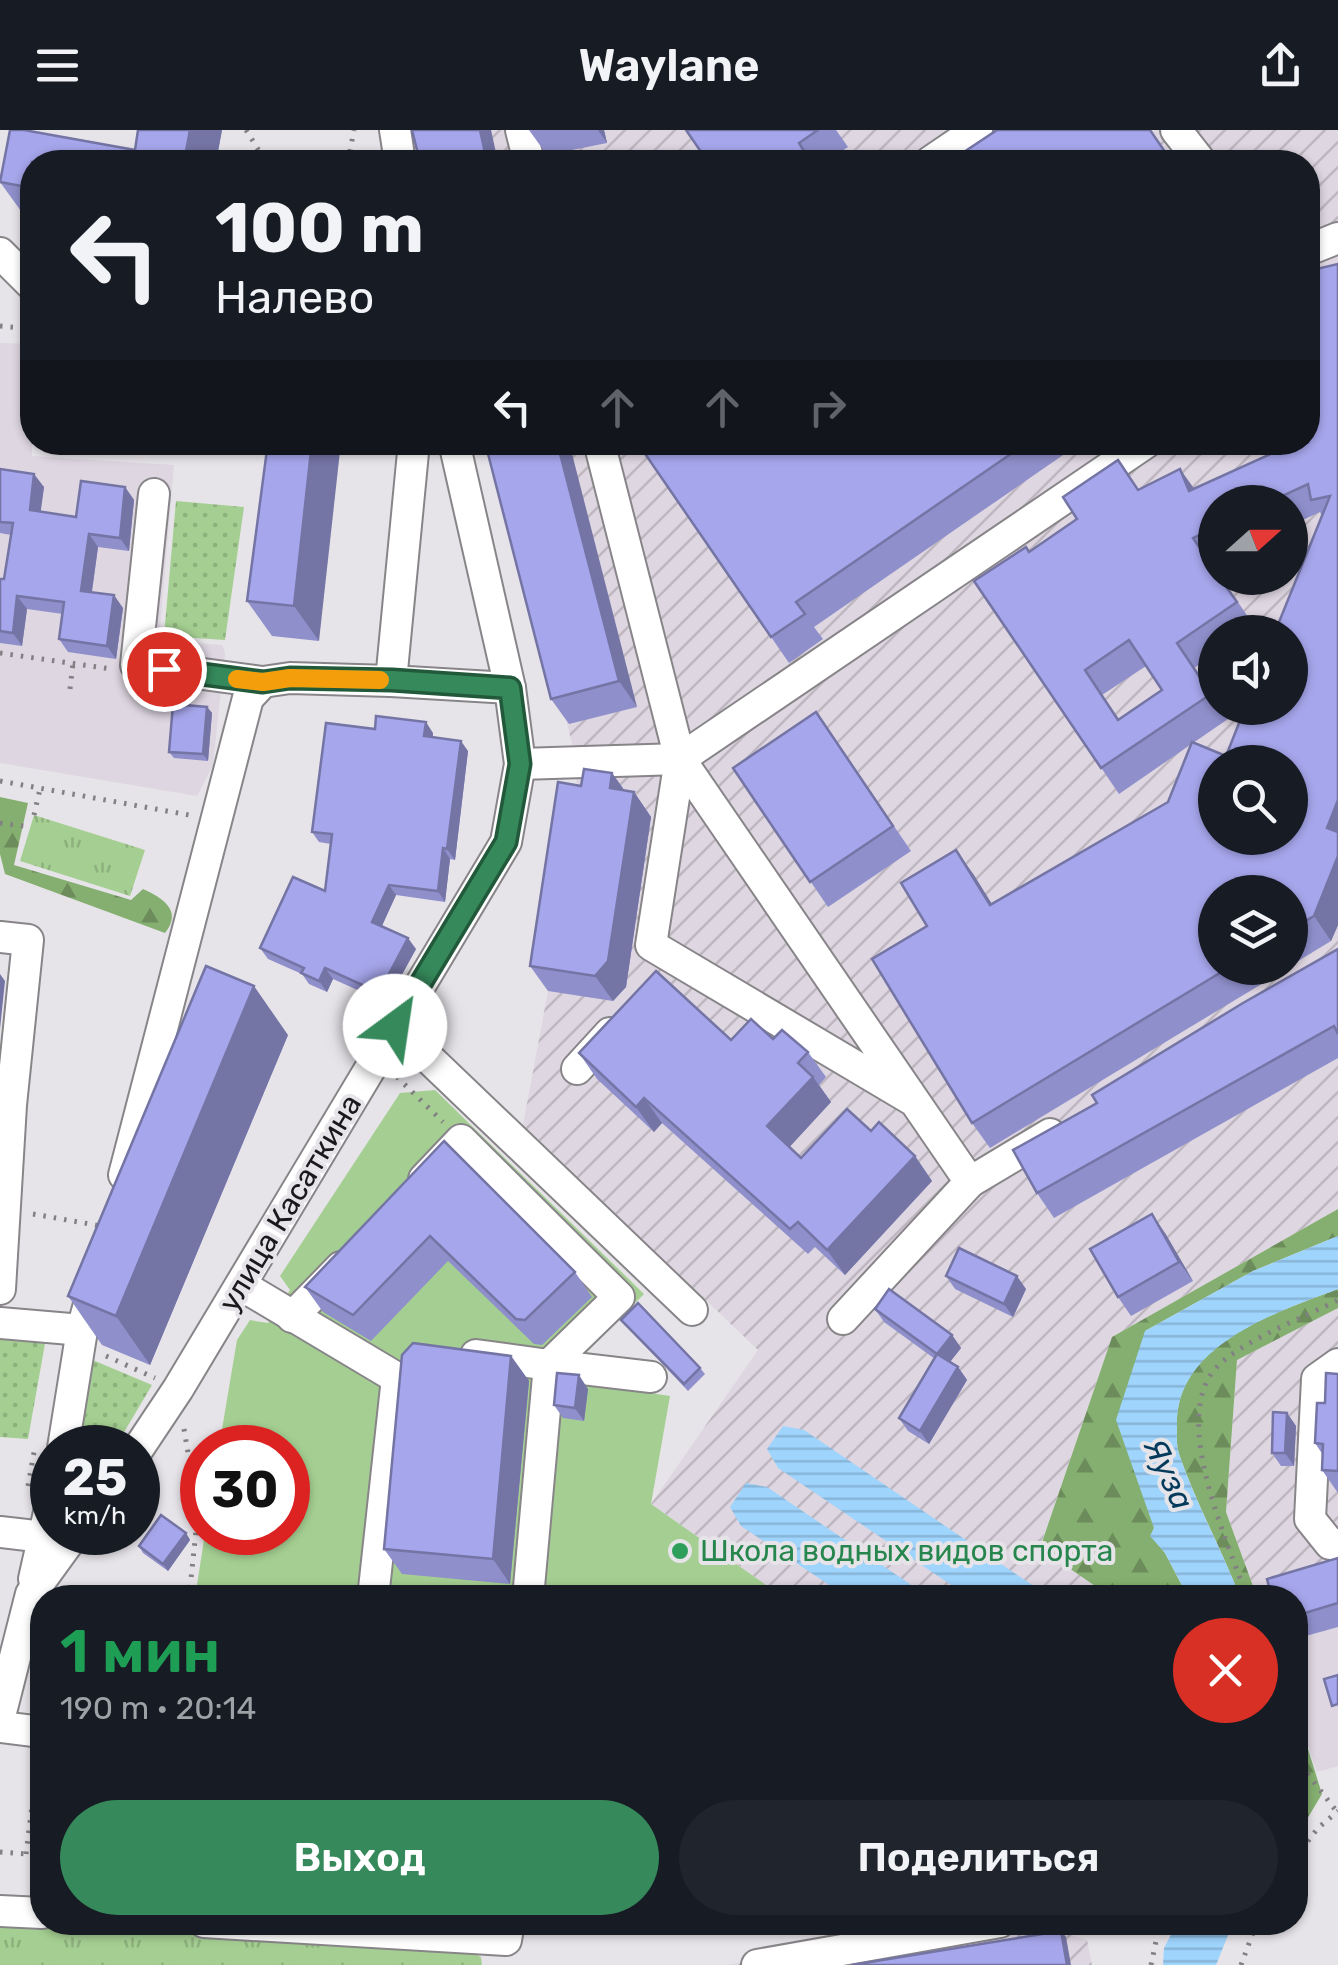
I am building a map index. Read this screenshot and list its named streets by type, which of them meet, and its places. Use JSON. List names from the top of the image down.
{
  "streets": {
    "street": ["улица Касаткина"]
  },
  "water": ["Яуза"],
  "places": ["Школа водных видов спорта"],
  "north": "right",
  "page": {
    "header": "Waylane",
    "turn": ["100 m", "Налево"],
    "speed": "25 km/h",
    "limit": "30",
    "heading": ["1 мин", "190 m · 20:14"],
    "buttons": ["Выход", "Поделиться"]
  }
}
